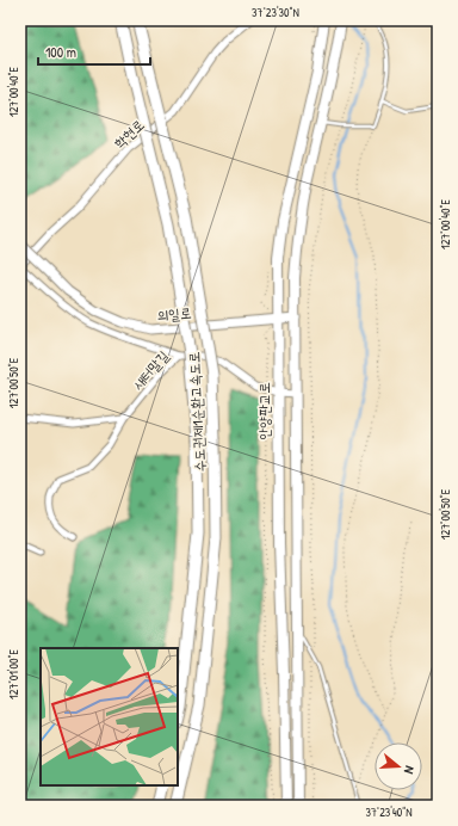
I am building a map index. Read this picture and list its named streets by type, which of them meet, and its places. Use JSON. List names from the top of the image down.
{
  "streets": {
    "highway": ["수도권제1순환고속도로"],
    "main road": ["의일로", "안양판교로"],
    "street": ["학현로", "새터말길"]
  },
  "crossings": [
    ["의일로", "안양판교로"],
    ["새터말길", "안양판교로"]
  ],
  "scale_bar": "100 m",
  "north": "right",
  "coordinates": [
    "37°23'30\"N",
    "127°00'40\"E",
    "127°00'50\"E",
    "127°01'00\"E",
    "37°23'40\"N"
  ]
}
